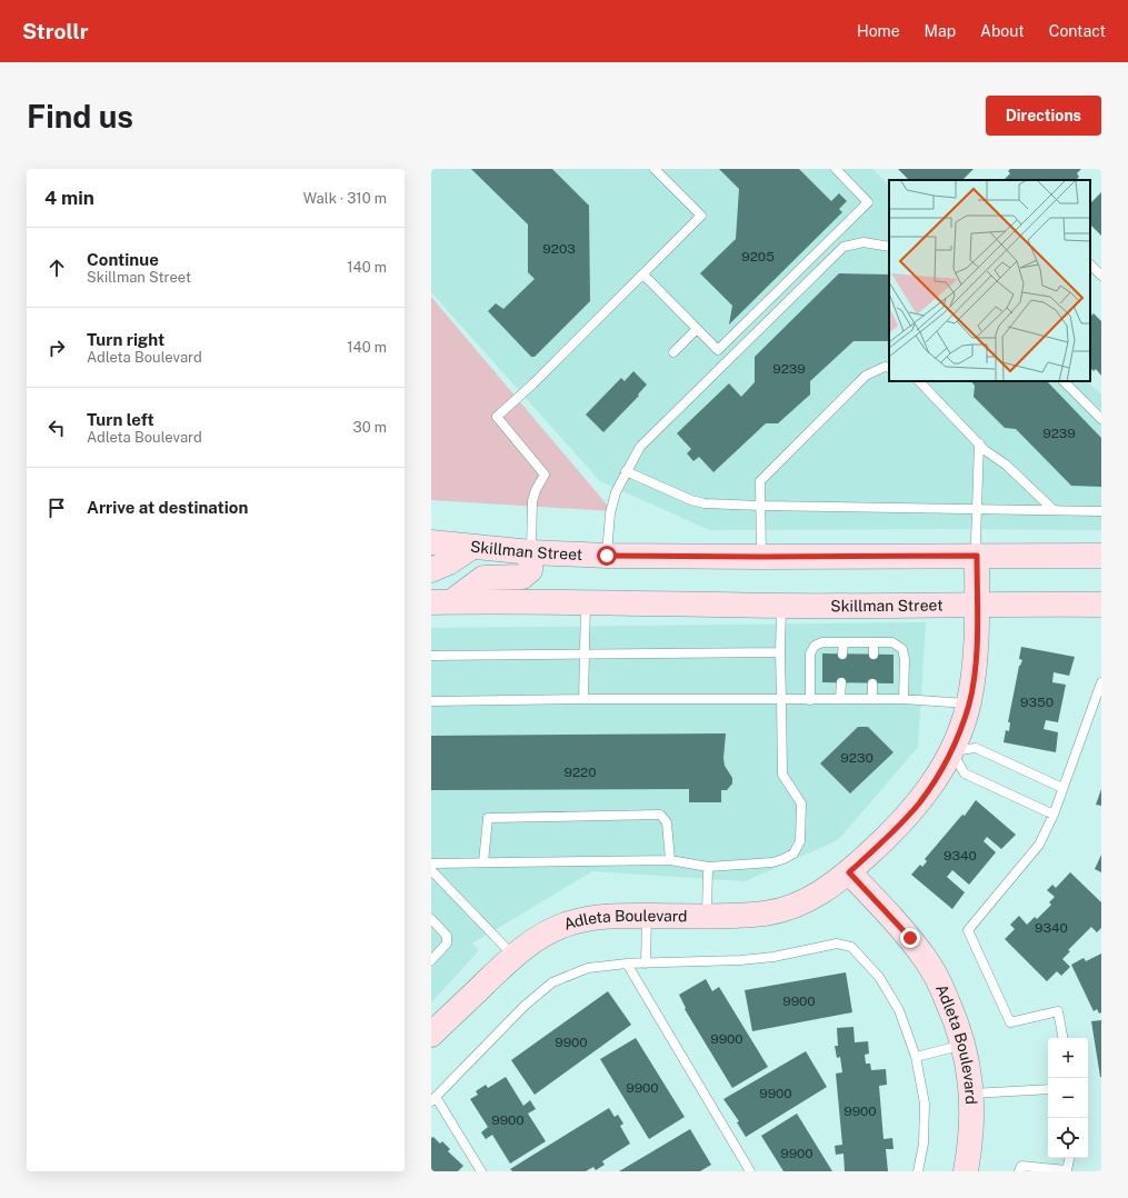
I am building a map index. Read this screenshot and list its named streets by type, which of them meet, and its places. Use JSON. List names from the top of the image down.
{
  "streets": {
    "main road": ["Skillman Street", "Adleta Boulevard"]
  },
  "crossings": [
    ["Skillman Street", "Adleta Boulevard"]
  ],
  "house_numbers": [
    "9203",
    "9205",
    "9239",
    "9239",
    "9350",
    "9230",
    "9220",
    "9340",
    "9340",
    "9900",
    "9900",
    "9900",
    "9900",
    "9900",
    "9900",
    "9900",
    "9900"
  ],
  "page": {
    "header": "Strollr",
    "nav": [
      "Home",
      "Map",
      "About",
      "Contact"
    ],
    "buttons": "Directions",
    "title": "Find us",
    "heading": ["4 min", "Walk · 310 m"],
    "list": [
      ["Continue", "Skillman Street", "140 m"],
      ["Turn right", "Adleta Boulevard", "140 m"],
      ["Turn left", "Adleta Boulevard", "30 m"],
      "Arrive at destination"
    ],
    "map_buttons": ["+", "−"]
  }
}
